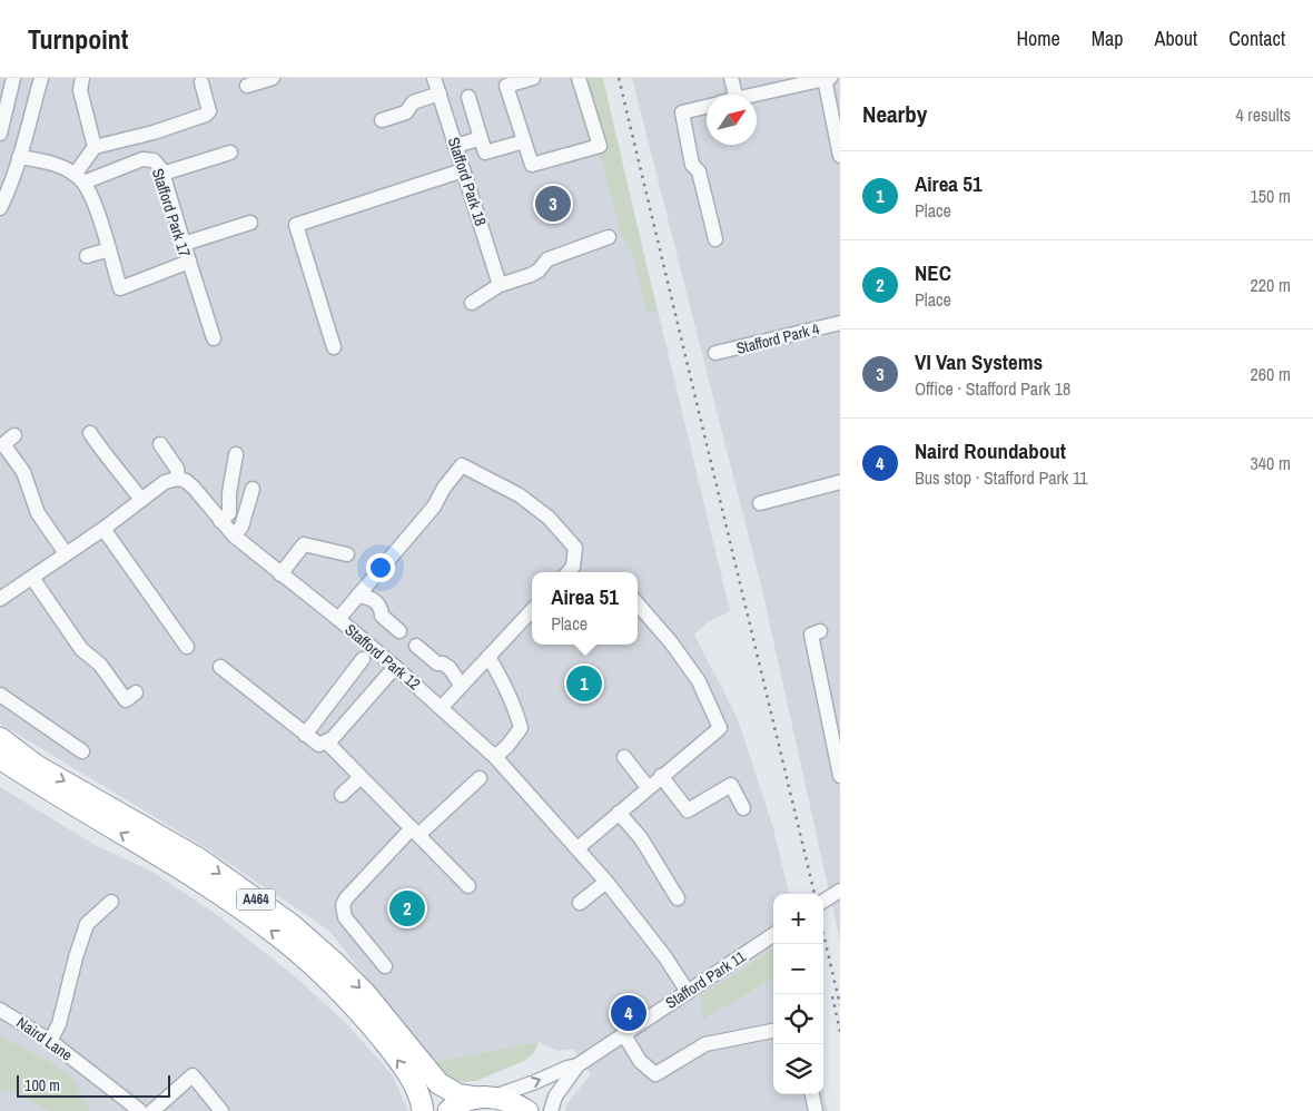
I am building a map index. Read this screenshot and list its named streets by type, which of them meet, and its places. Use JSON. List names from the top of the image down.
{
  "streets": {
    "highway": ["A464"],
    "street": [
      "Stafford Park 18",
      "Stafford Park 17",
      "Stafford Park 4",
      "Stafford Park 12",
      "Stafford Park 11",
      "Naird Lane"
    ]
  },
  "crossings": [
    ["Stafford Park 12", "Stafford Park 11"],
    ["A464", "Stafford Park 11"]
  ],
  "scale_bar": "100 m",
  "north": "top right",
  "page": {
    "header": "Turnpoint",
    "nav": [
      "Home",
      "Map",
      "About",
      "Contact"
    ],
    "heading": ["Nearby", "4 results"],
    "list": [
      {
        "mark": "1",
        "name": "Airea 51",
        "note": "Place",
        "value": "150 m"
      },
      {
        "mark": "2",
        "name": "NEC",
        "note": "Place",
        "value": "220 m"
      },
      {
        "mark": "3",
        "name": "VI Van Systems",
        "note": "Office · Stafford Park 18",
        "value": "260 m"
      },
      {
        "mark": "4",
        "name": "Naird Roundabout",
        "note": "Bus stop · Stafford Park 11",
        "value": "340 m"
      }
    ],
    "pins": [
      "3",
      "1",
      "2",
      "4"
    ],
    "popup": ["Airea 51", "Place"],
    "map_buttons": ["+", "−"],
    "scale": "100 m"
  }
}
